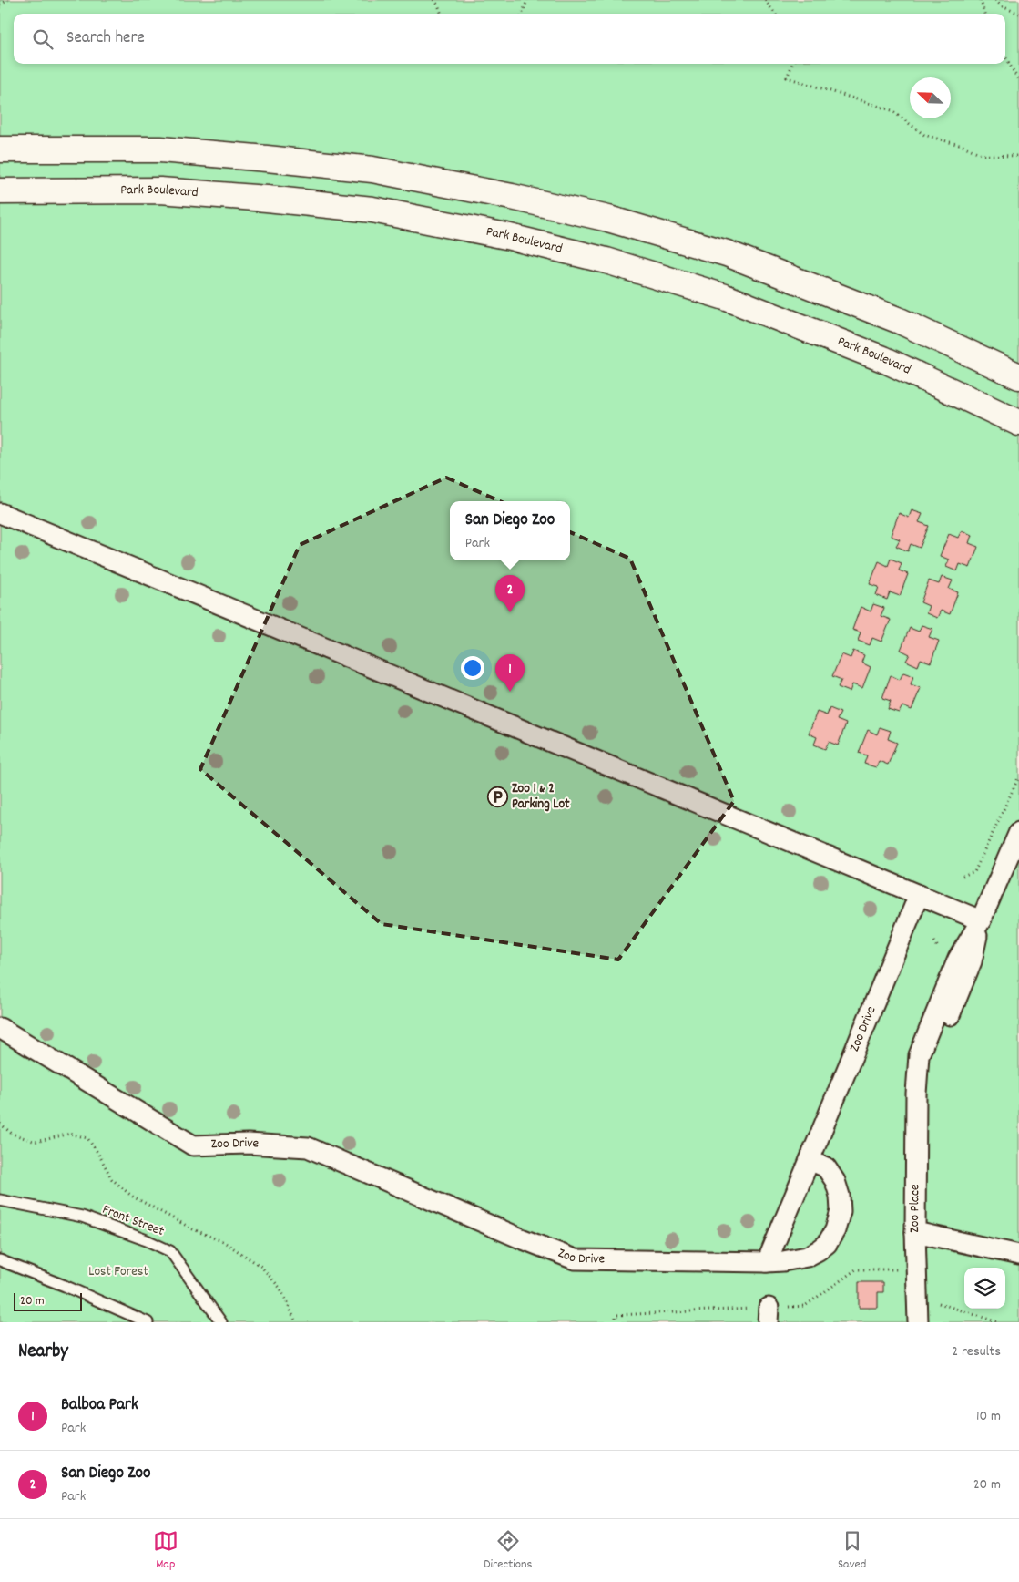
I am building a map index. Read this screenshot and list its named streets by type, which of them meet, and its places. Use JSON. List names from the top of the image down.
{
  "streets": {
    "main road": ["Park Boulevard"],
    "street": ["Zoo Drive", "Zoo Place"],
    "lane": ["Front Street"]
  },
  "parks": ["Lost Forest"],
  "places": {
    "parking": ["Zoo 1 & 2 Parking Lot"]
  },
  "scale_bar": "20 m",
  "north": "top left",
  "page": {
    "search": "Search here",
    "popup": ["San Diego Zoo", "Park"],
    "pins": ["2", "1"],
    "scale": "20 m",
    "heading": ["Nearby", "2 results"],
    "list": [
      {
        "mark": "1",
        "name": "Balboa Park",
        "note": "Park",
        "value": "10 m"
      },
      {
        "mark": "2",
        "name": "San Diego Zoo",
        "note": "Park",
        "value": "20 m"
      }
    ],
    "nav": ["Map", "Directions", "Saved"]
  }
}
